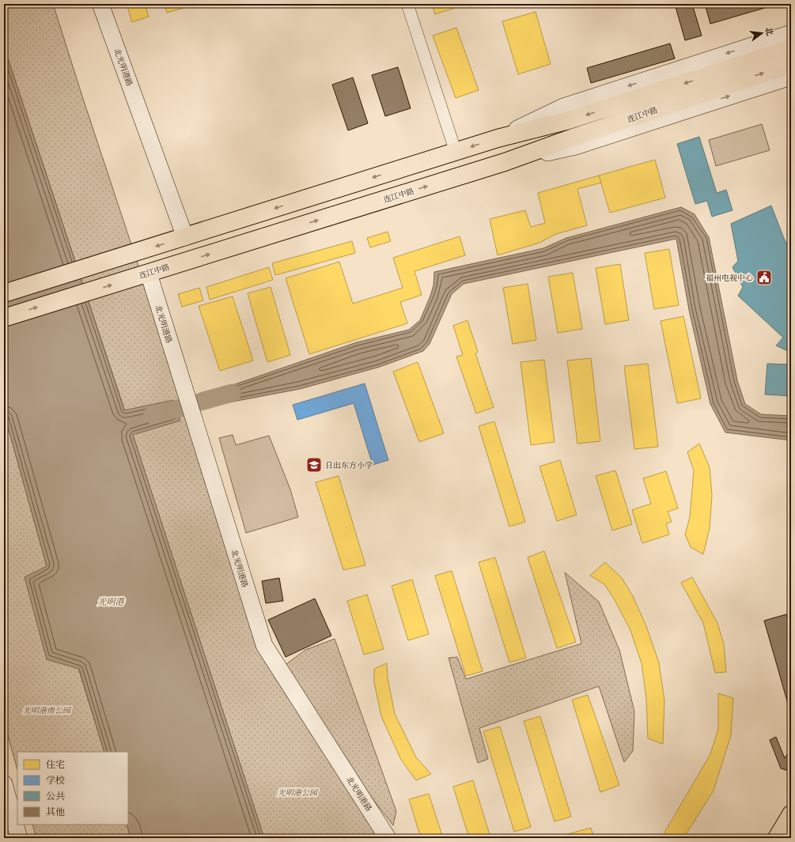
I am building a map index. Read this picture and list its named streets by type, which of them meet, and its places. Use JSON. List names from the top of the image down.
{
  "streets": {
    "highway": ["连江中路"],
    "street": ["北光明港路"]
  },
  "crossings": [
    ["北光明港路", "连江中路"]
  ],
  "water": ["光明港"],
  "parks": ["光明港南公园", "光明港公园"],
  "places": {
    "public building": ["福州电视中心"],
    "school or university": ["日出东方小学"]
  },
  "legend": [
    "住宅",
    "学校",
    "公共",
    "其他"
  ],
  "north": "right"
}
